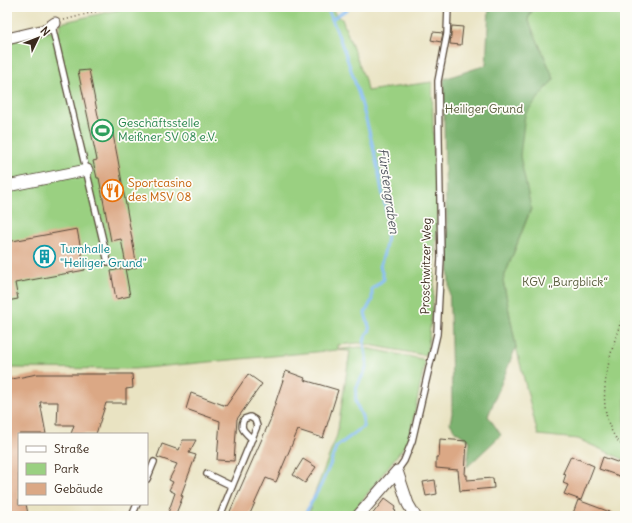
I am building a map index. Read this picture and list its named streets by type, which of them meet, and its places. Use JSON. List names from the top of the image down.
{
  "streets": {
    "lane": ["Proschwitzer Weg"]
  },
  "water": ["Fürstengraben"],
  "parks": ["Heiliger Grund", "KGV „Burgblick“"],
  "places": {
    "sports": ["Geschäftsstelle Meißner SV 08 e.V."],
    "restaurant": ["Sportcasino des MSV 08"],
    "building": ["Turnhalle \"Heiliger Grund\""]
  },
  "legend": ["Straße", "Park", "Gebäude"],
  "north": "top right"
}
